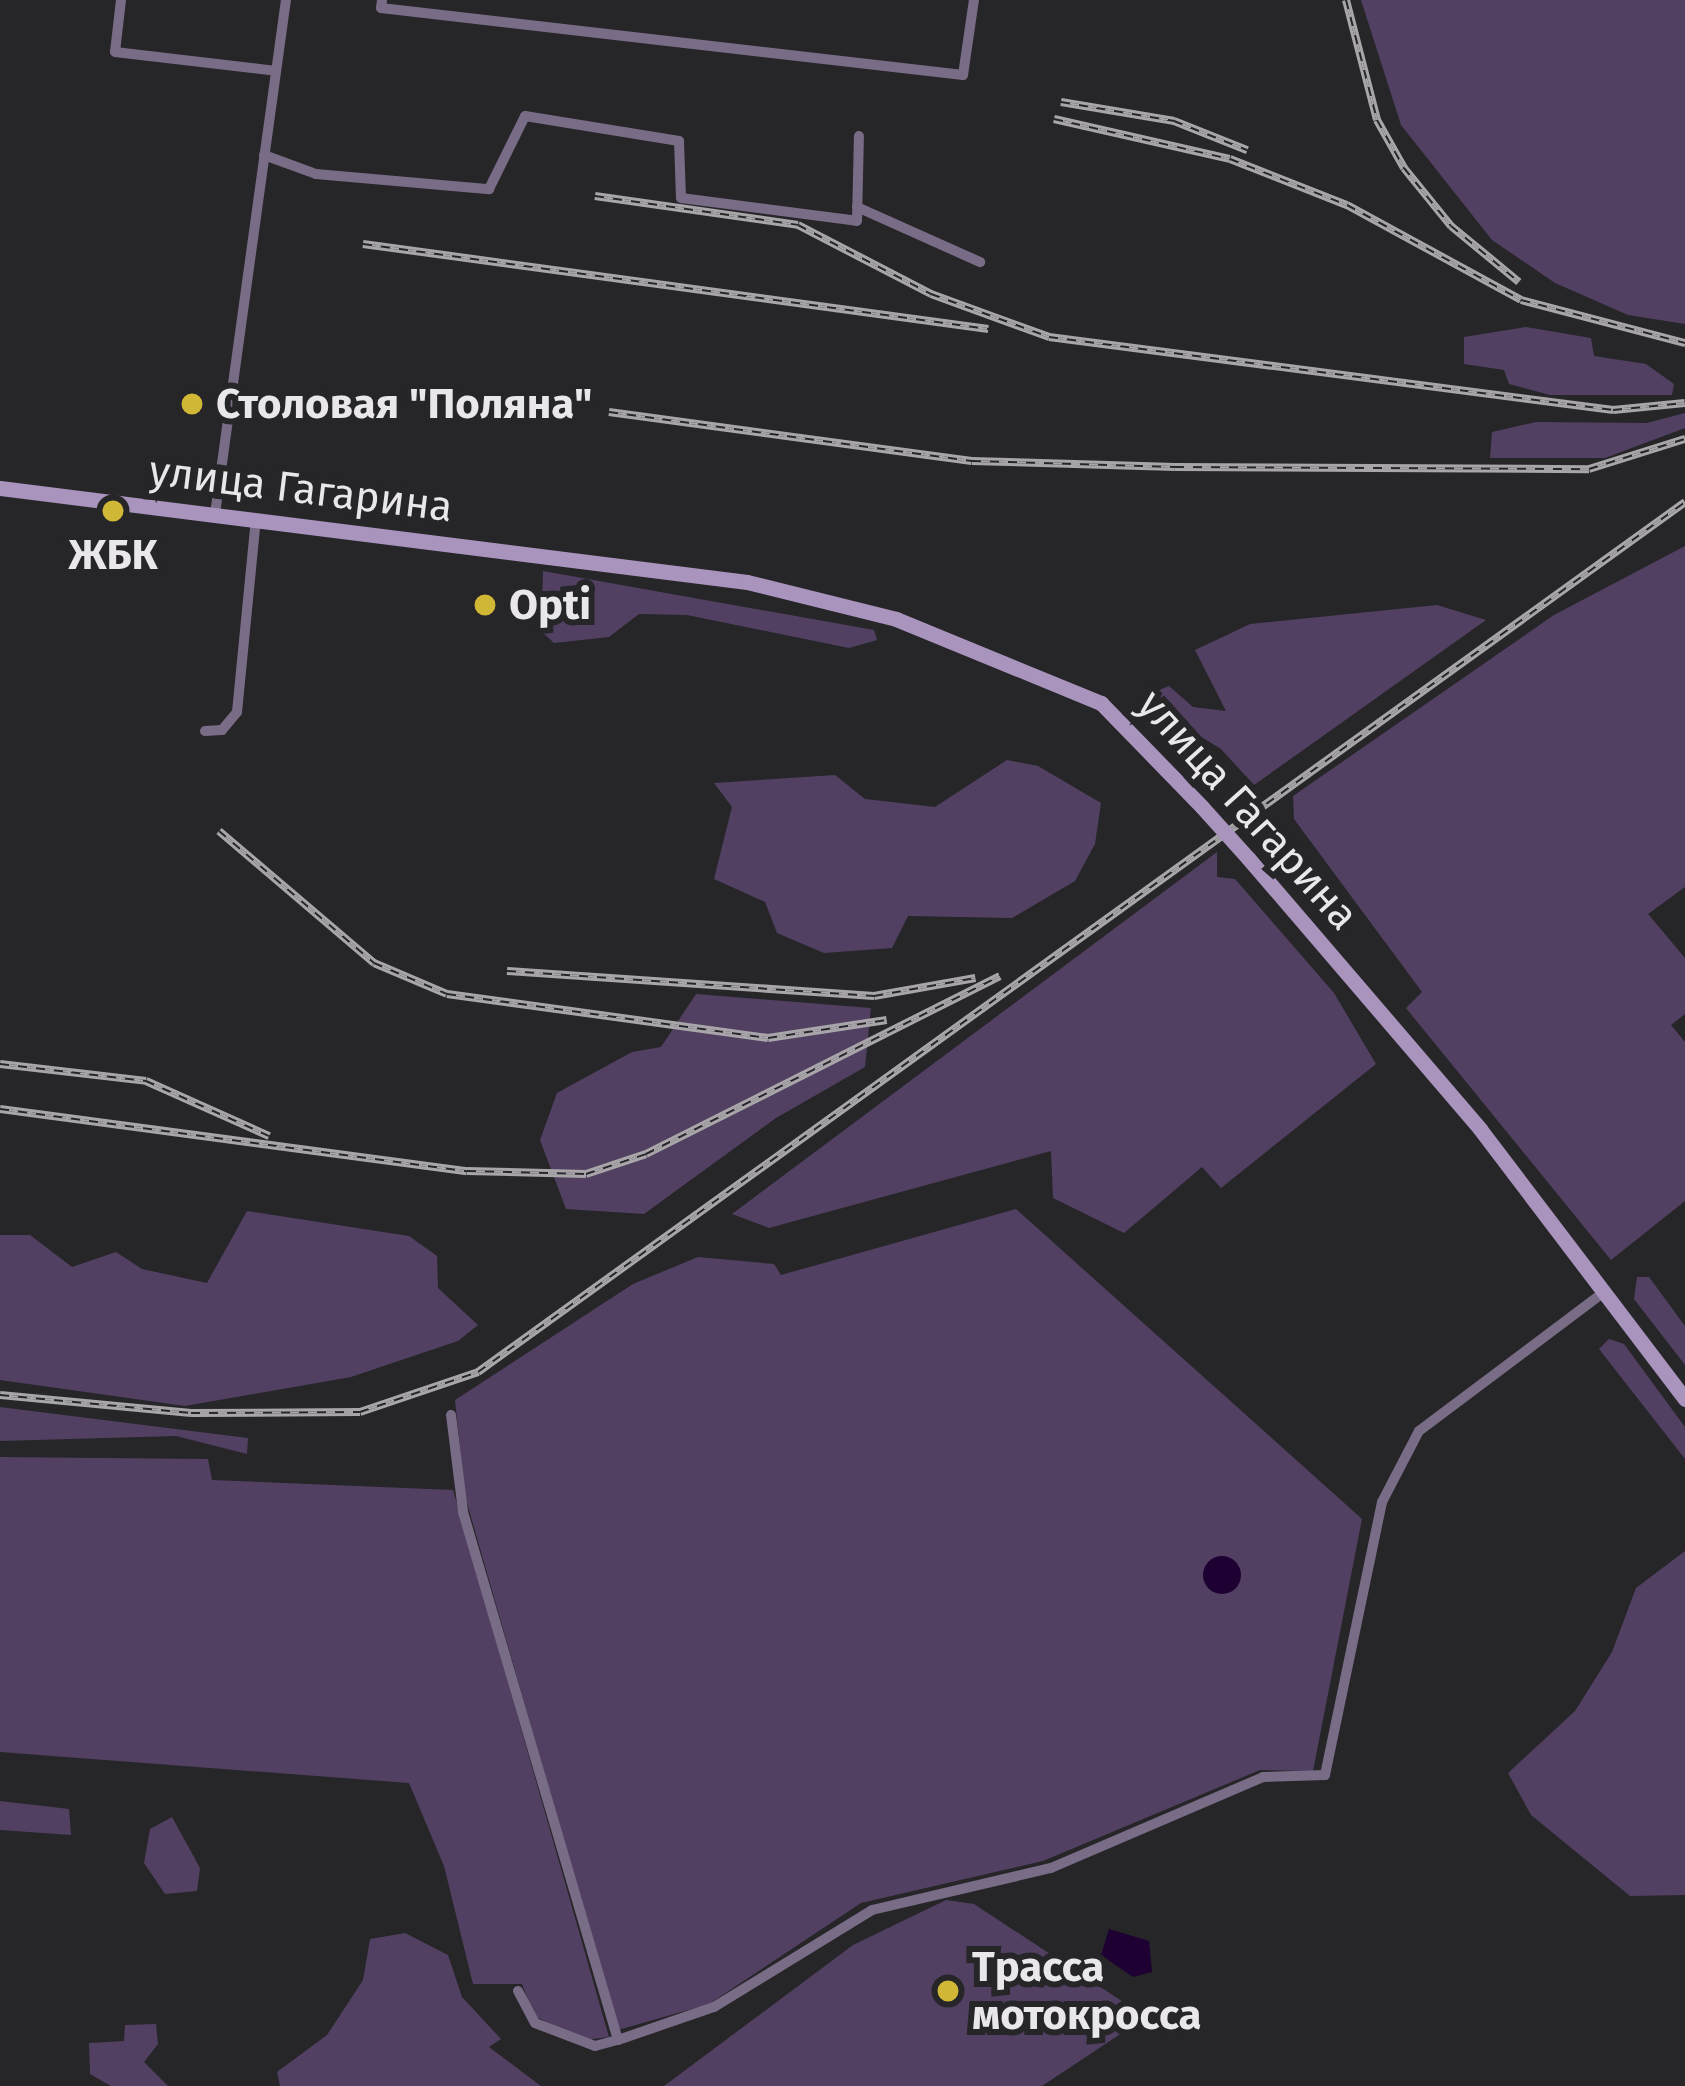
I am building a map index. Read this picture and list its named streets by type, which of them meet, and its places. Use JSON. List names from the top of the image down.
{
  "streets": {
    "main road": ["улица Гагарина"]
  },
  "places": [
    "Столовая \"Поляна\"",
    "ЖБК",
    "Opti",
    "Трасса мотокросса"
  ]
}
